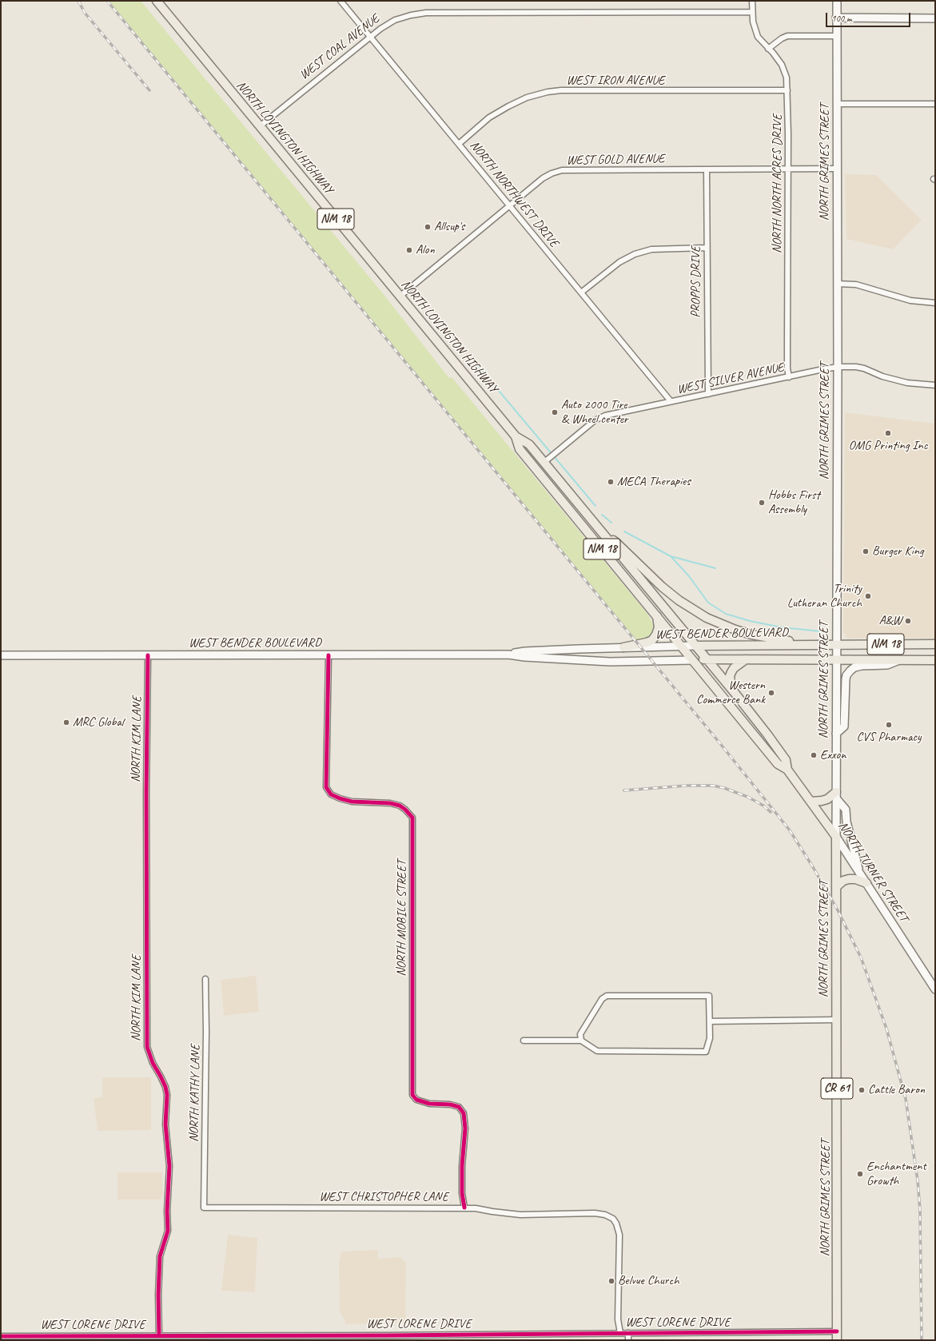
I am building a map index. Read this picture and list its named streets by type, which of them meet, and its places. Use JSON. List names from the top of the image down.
{
  "streets": {
    "main road": [
      "NORTH LOVINGTON HIGHWAY",
      "NORTH GRIMES STREET",
      "NM 18",
      "WEST BENDER BOULEVARD",
      "NORTH TURNER STREET",
      "CR 61"
    ],
    "street": [
      "WEST COAL AVENUE",
      "WEST IRON AVENUE",
      "WEST GOLD AVENUE",
      "NORTH NORTH ACRES DRIVE",
      "NORTH NORTHWEST DRIVE",
      "PROPPS DRIVE",
      "WEST SILVER AVENUE",
      "NORTH KIM LANE",
      "NORTH MOBILE STREET",
      "NORTH KATHY LANE",
      "WEST CHRISTOPHER LANE",
      "WEST LORENE DRIVE"
    ]
  },
  "crossings": [
    ["WEST COAL AVENUE", "NORTH LOVINGTON HIGHWAY"],
    ["WEST COAL AVENUE", "NORTH NORTH ACRES DRIVE"],
    ["WEST COAL AVENUE", "NORTH NORTHWEST DRIVE"],
    ["WEST IRON AVENUE", "NORTH NORTH ACRES DRIVE"],
    ["WEST IRON AVENUE", "NORTH NORTHWEST DRIVE"],
    ["NORTH LOVINGTON HIGHWAY", "WEST GOLD AVENUE"],
    ["NORTH LOVINGTON HIGHWAY", "WEST SILVER AVENUE"],
    ["NORTH LOVINGTON HIGHWAY", "WEST BENDER BOULEVARD"],
    ["NORTH LOVINGTON HIGHWAY", "NORTH TURNER STREET"],
    ["WEST GOLD AVENUE", "NORTH GRIMES STREET"],
    ["WEST GOLD AVENUE", "NORTH NORTH ACRES DRIVE"],
    ["WEST GOLD AVENUE", "NORTH NORTHWEST DRIVE"],
    ["WEST GOLD AVENUE", "PROPPS DRIVE"],
    ["NORTH GRIMES STREET", "WEST SILVER AVENUE"],
    ["NORTH GRIMES STREET", "WEST BENDER BOULEVARD"],
    ["NORTH GRIMES STREET", "NORTH TURNER STREET"],
    ["NORTH GRIMES STREET", "WEST LORENE DRIVE"],
    ["NORTH NORTH ACRES DRIVE", "WEST SILVER AVENUE"],
    ["NORTH NORTHWEST DRIVE", "WEST SILVER AVENUE"],
    ["PROPPS DRIVE", "WEST SILVER AVENUE"],
    ["WEST BENDER BOULEVARD", "NORTH KIM LANE"],
    ["WEST BENDER BOULEVARD", "NORTH TURNER STREET"],
    ["WEST BENDER BOULEVARD", "NORTH MOBILE STREET"],
    ["NORTH KIM LANE", "WEST LORENE DRIVE"],
    ["NORTH MOBILE STREET", "WEST CHRISTOPHER LANE"],
    ["NORTH KATHY LANE", "WEST CHRISTOPHER LANE"],
    ["WEST CHRISTOPHER LANE", "WEST LORENE DRIVE"]
  ],
  "places": [
    "Allsup's",
    "Alon",
    "Auto 2000 Tire & Wheel center",
    "OMG Printing Inc",
    "MECA Therapies",
    "Hobbs First Assembly",
    "Burger King",
    "Trinity Lutheran Church",
    "A&W",
    "Western Commerce Bank",
    "MRC Global",
    "CVS Pharmacy",
    "Exxon",
    "Cattle Baron",
    "Enchantment Growth",
    "Belvue Church"
  ],
  "scale_bar": "100 m"
}
